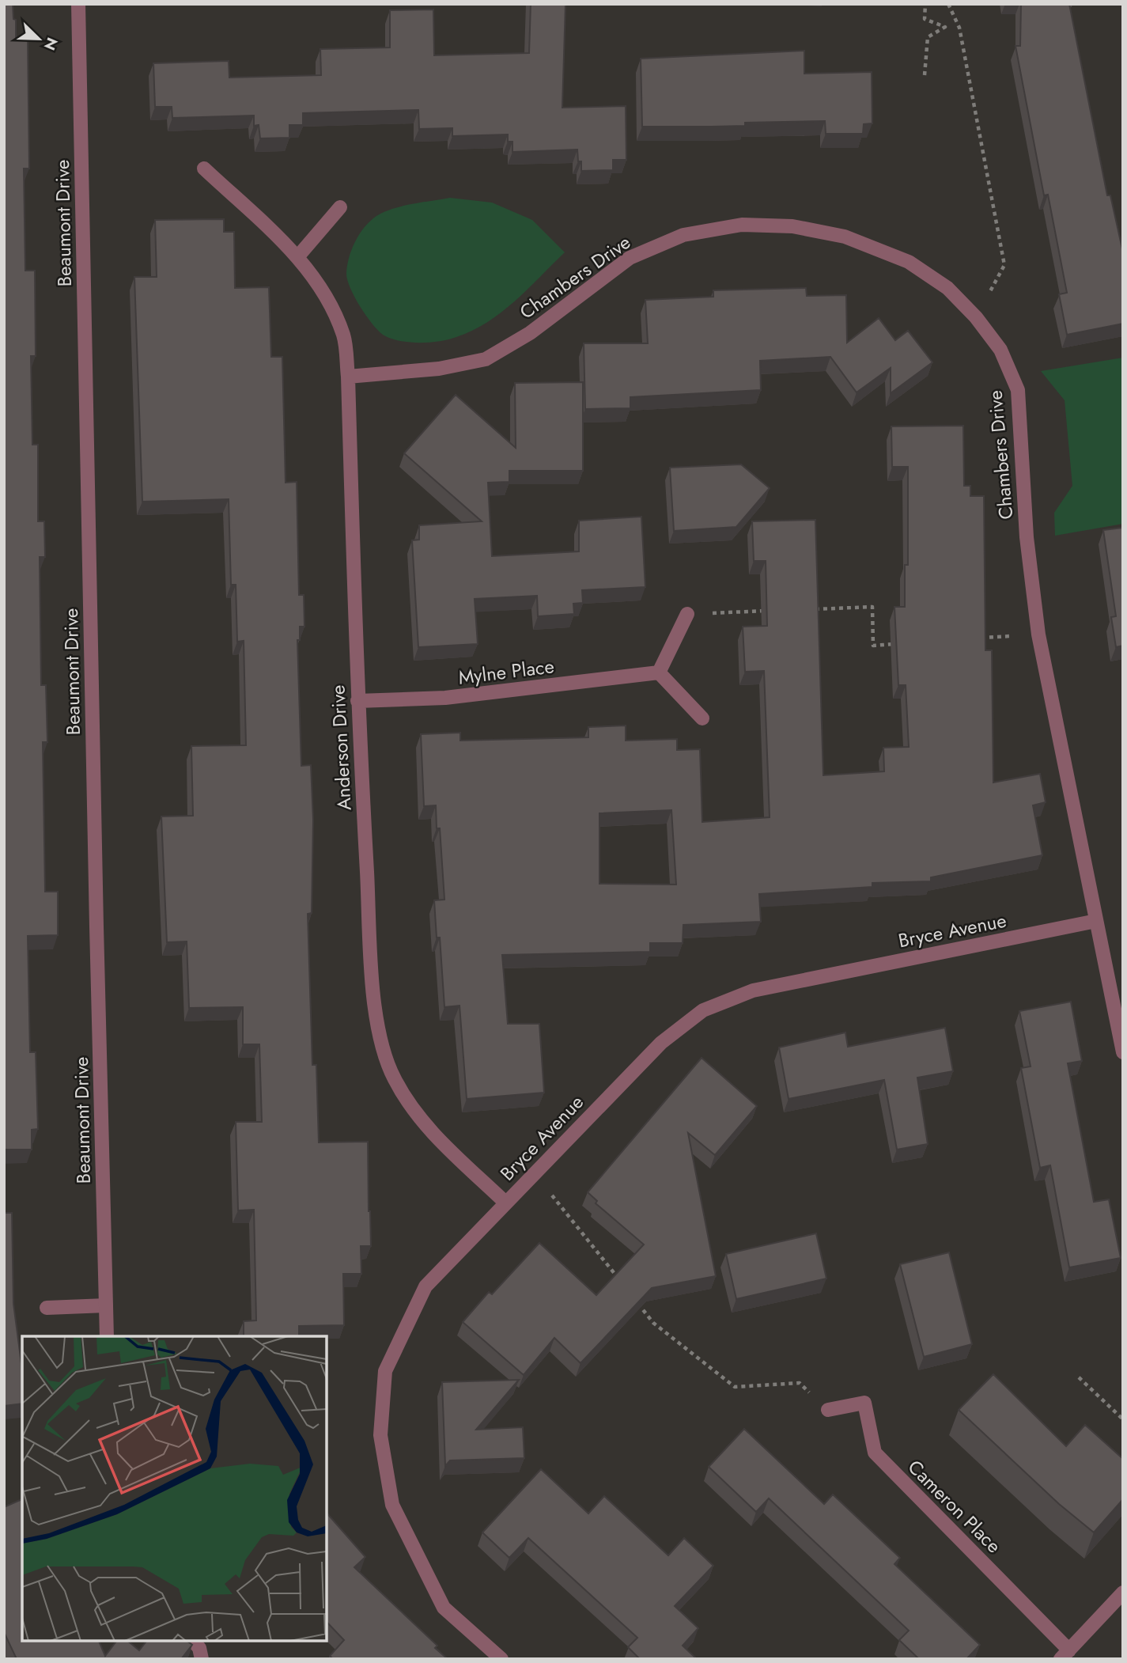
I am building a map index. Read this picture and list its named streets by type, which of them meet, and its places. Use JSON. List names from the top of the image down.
{
  "streets": {
    "street": [
      "Beaumont Drive",
      "Chambers Drive",
      "Mylne Place",
      "Anderson Drive",
      "Bryce Avenue",
      "Cameron Place"
    ]
  },
  "crossings": [
    ["Chambers Drive", "Anderson Drive"],
    ["Chambers Drive", "Bryce Avenue"],
    ["Mylne Place", "Anderson Drive"],
    ["Anderson Drive", "Bryce Avenue"]
  ],
  "north": "bottom right"
}
